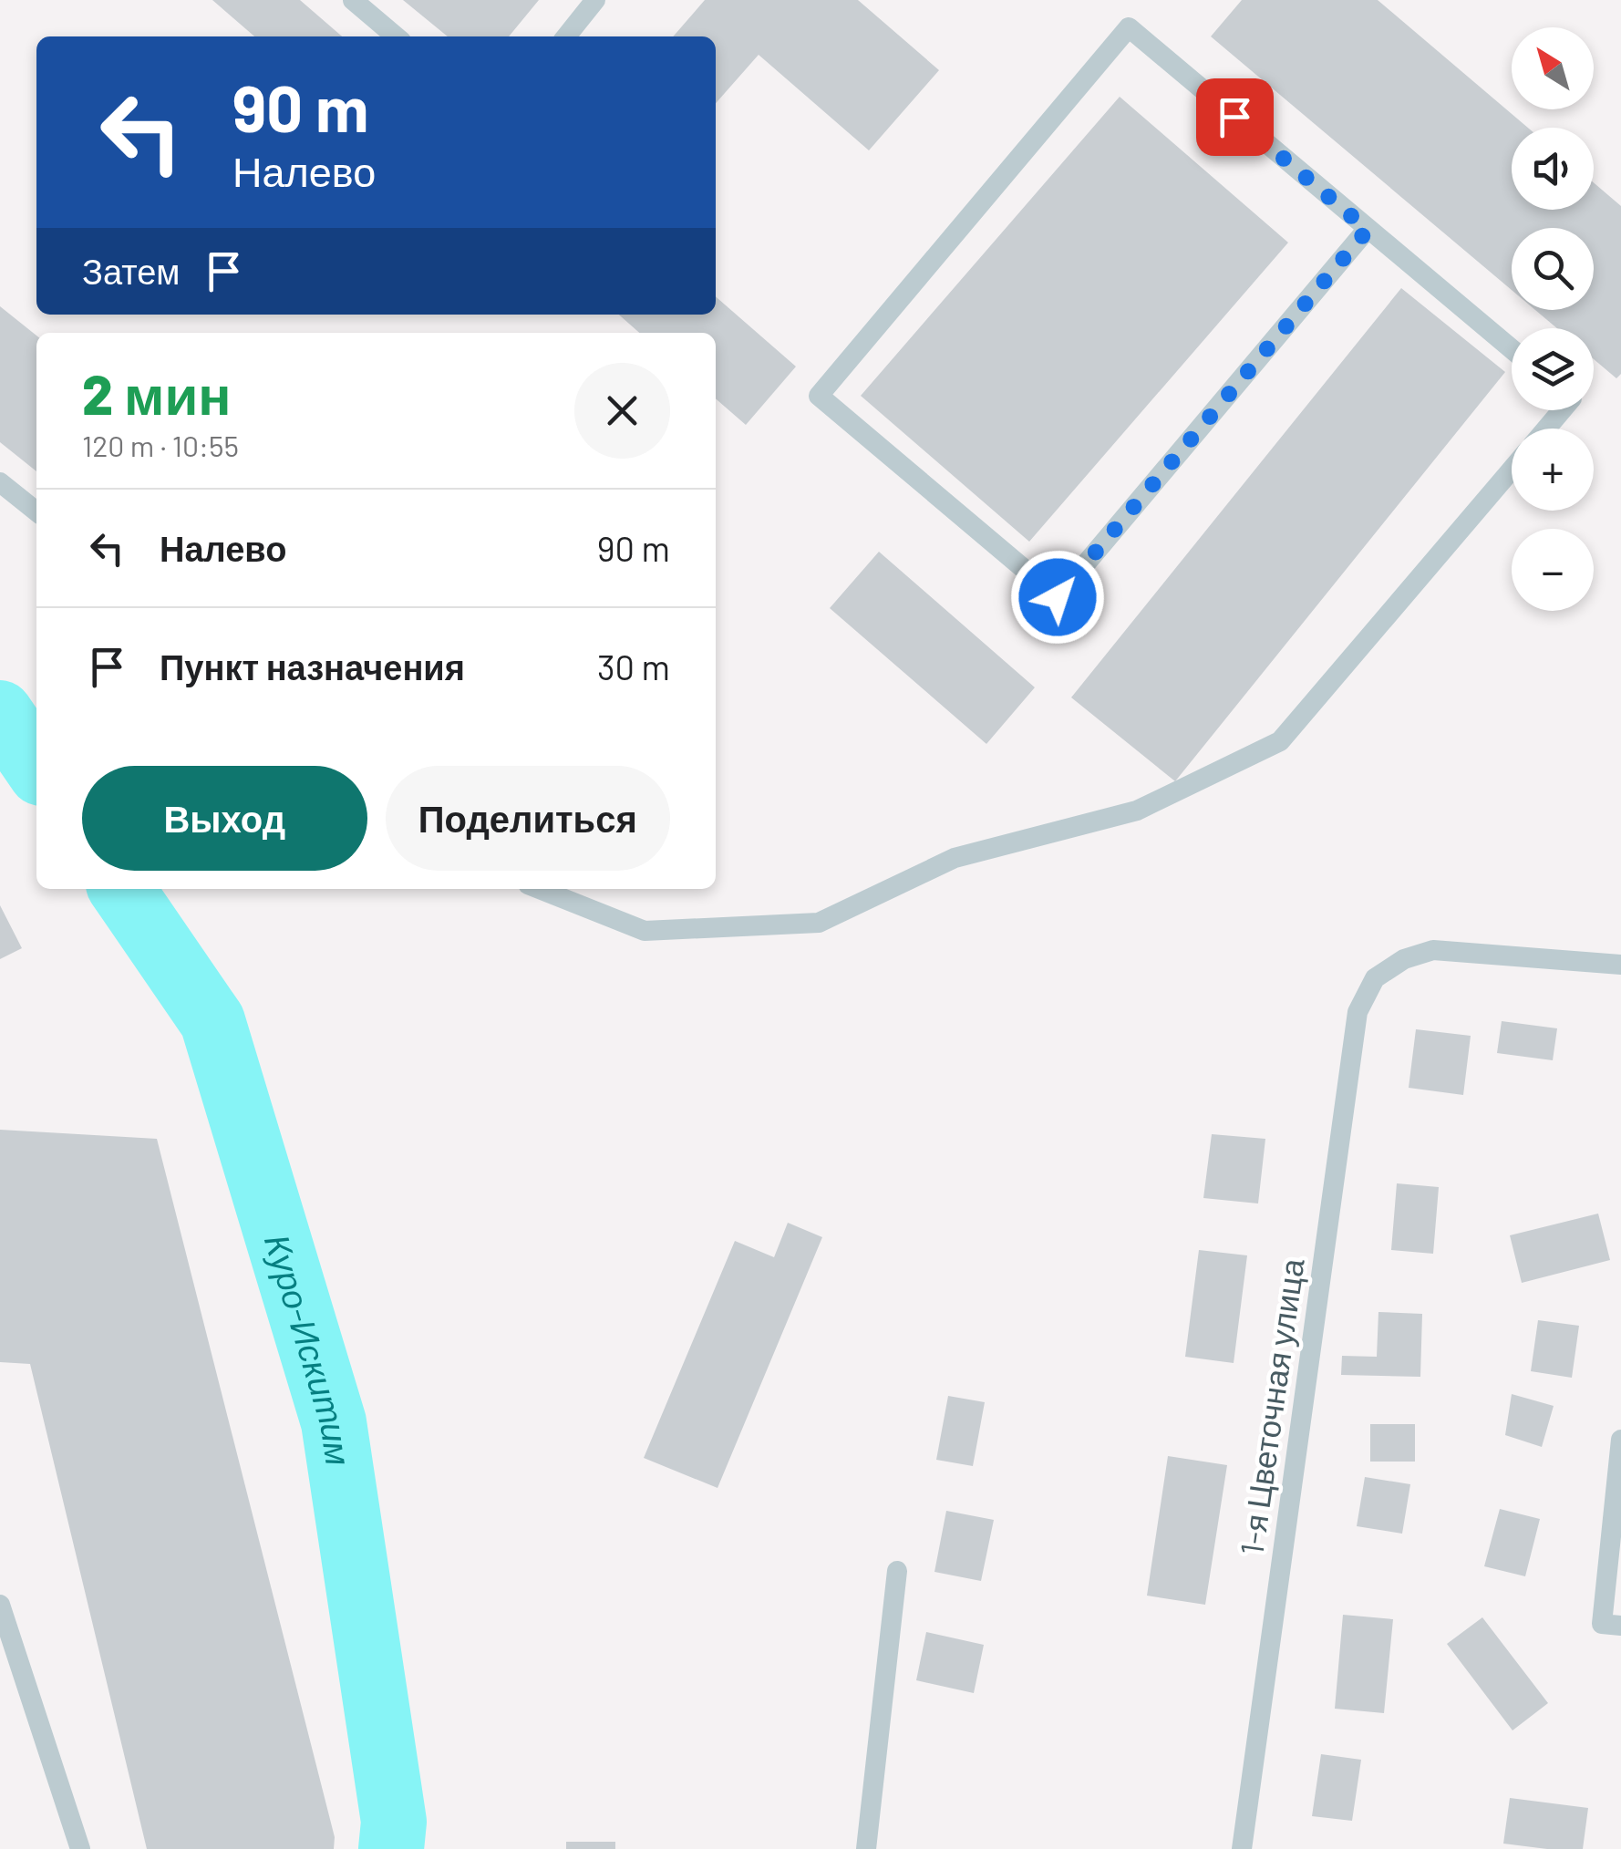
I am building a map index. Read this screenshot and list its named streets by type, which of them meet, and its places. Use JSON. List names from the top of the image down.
{
  "streets": {
    "lane": ["1-я Цветочная улица"]
  },
  "water": ["Куро-Искитим"],
  "north": "top left",
  "page": {
    "map_buttons": ["+", "−"],
    "turn": ["90 m", "Налево"],
    "then": "Затем",
    "heading": ["2 мин", "120 m · 10:55"],
    "list": [
      {
        "name": "Налево",
        "value": "90 m"
      },
      {
        "name": "Пункт назначения",
        "value": "30 m"
      }
    ],
    "buttons": ["Выход", "Поделиться"]
  }
}
